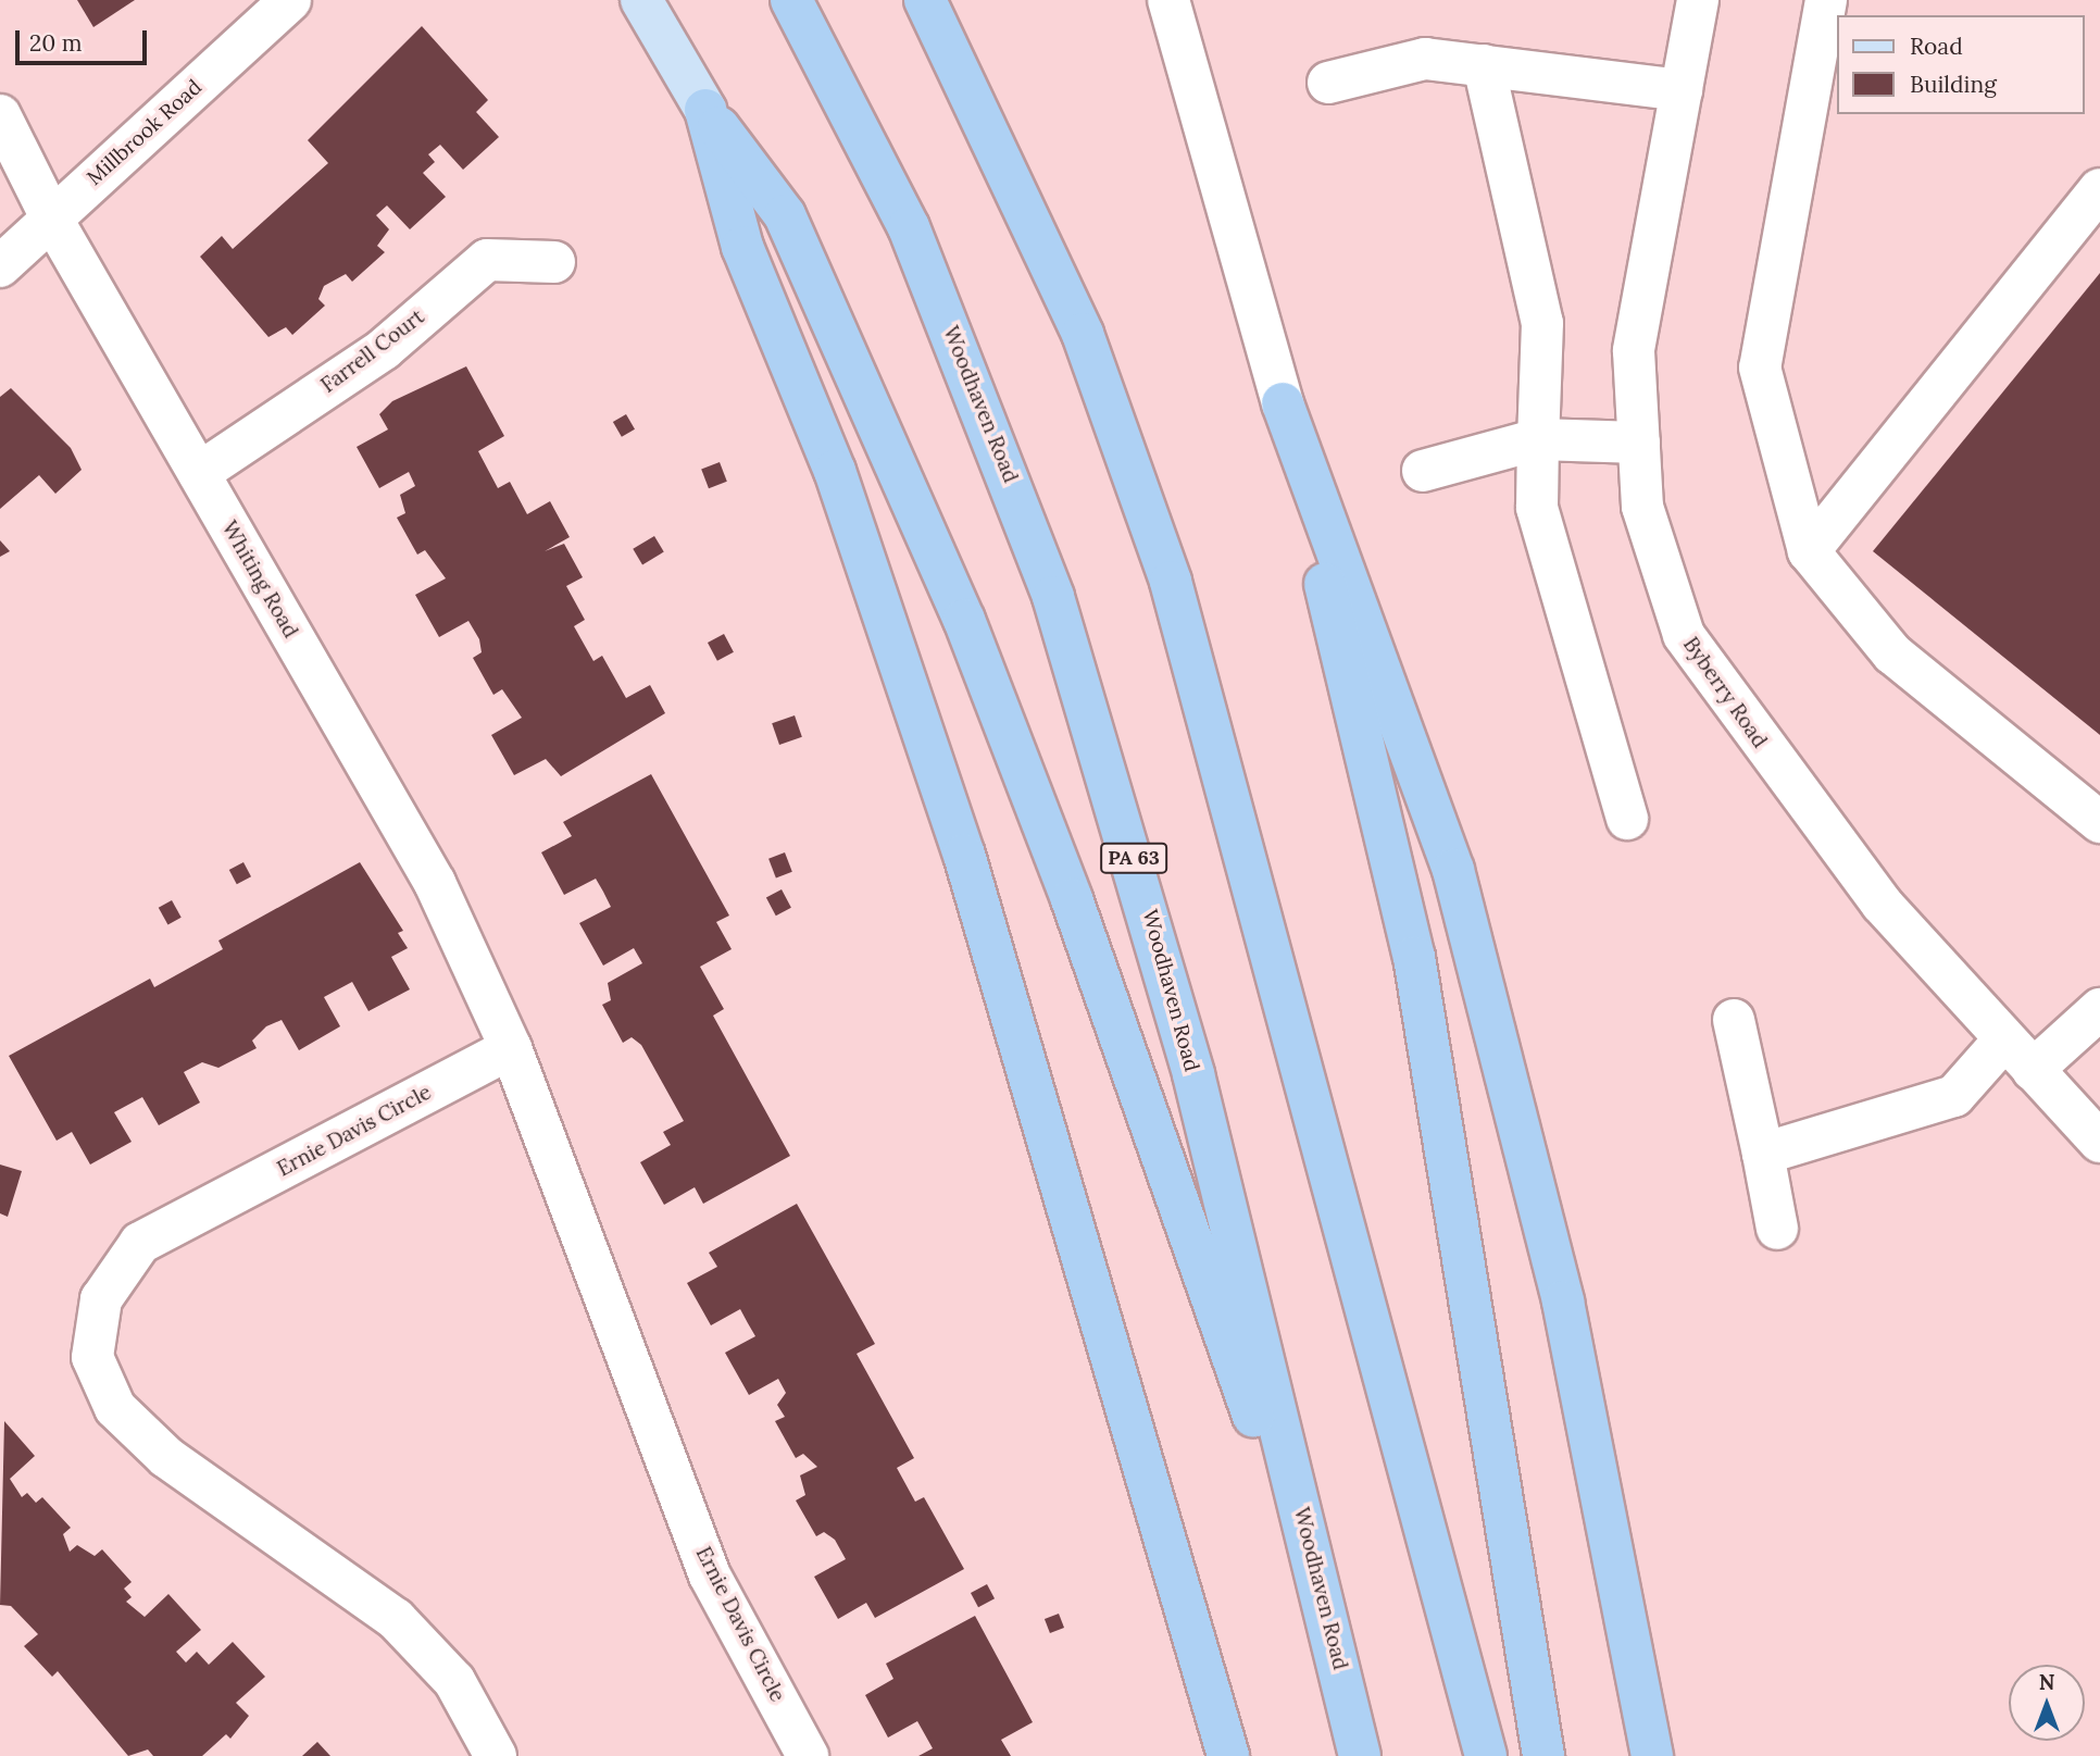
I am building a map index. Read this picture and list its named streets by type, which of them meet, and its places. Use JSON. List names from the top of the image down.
{
  "streets": {
    "highway": ["Woodhaven Road", "PA 63"],
    "street": [
      "Millbrook Road",
      "Farrell Court",
      "Whiting Road",
      "Byberry Road",
      "Ernie Davis Circle"
    ]
  },
  "crossings": [
    ["Millbrook Road", "Whiting Road"],
    ["Farrell Court", "Whiting Road"],
    ["Whiting Road", "Ernie Davis Circle"]
  ],
  "legend": ["Road", "Building"],
  "scale_bar": "20 m",
  "north": "top"
}
